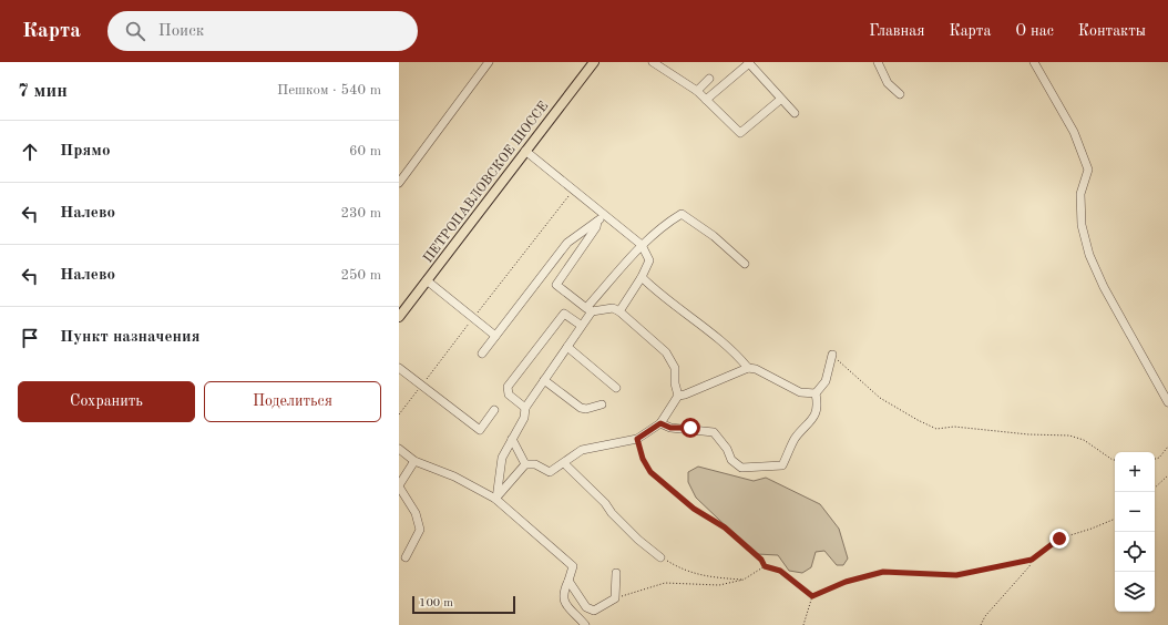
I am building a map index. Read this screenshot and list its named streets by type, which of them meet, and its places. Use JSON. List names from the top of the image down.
{
  "streets": {
    "main road": ["ПЕТРОПАВЛОВСКОЕ ШОССЕ"]
  },
  "scale_bar": "100 m",
  "page": {
    "header": "Карта",
    "search": "Поиск",
    "nav": [
      "Главная",
      "Карта",
      "О нас",
      "Контакты"
    ],
    "heading": ["7 мин", "Пешком · 540 m"],
    "list": [
      ["Прямо", "60 m"],
      ["Налево", "230 m"],
      ["Налево", "250 m"],
      "Пункт назначения"
    ],
    "buttons": ["Сохранить", "Поделиться"],
    "map_buttons": ["+", "−"],
    "scale": "100 m"
  }
}
